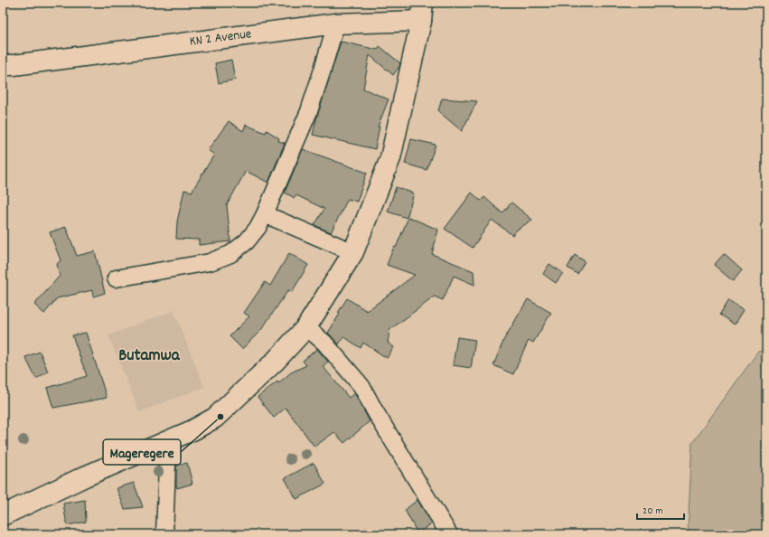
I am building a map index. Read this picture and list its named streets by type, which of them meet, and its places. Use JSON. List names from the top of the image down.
{
  "streets": {
    "street": ["KN 2 Avenue"]
  },
  "districts": ["Butamwa"],
  "places": ["Mageregere"],
  "scale_bar": "20 m"
}
